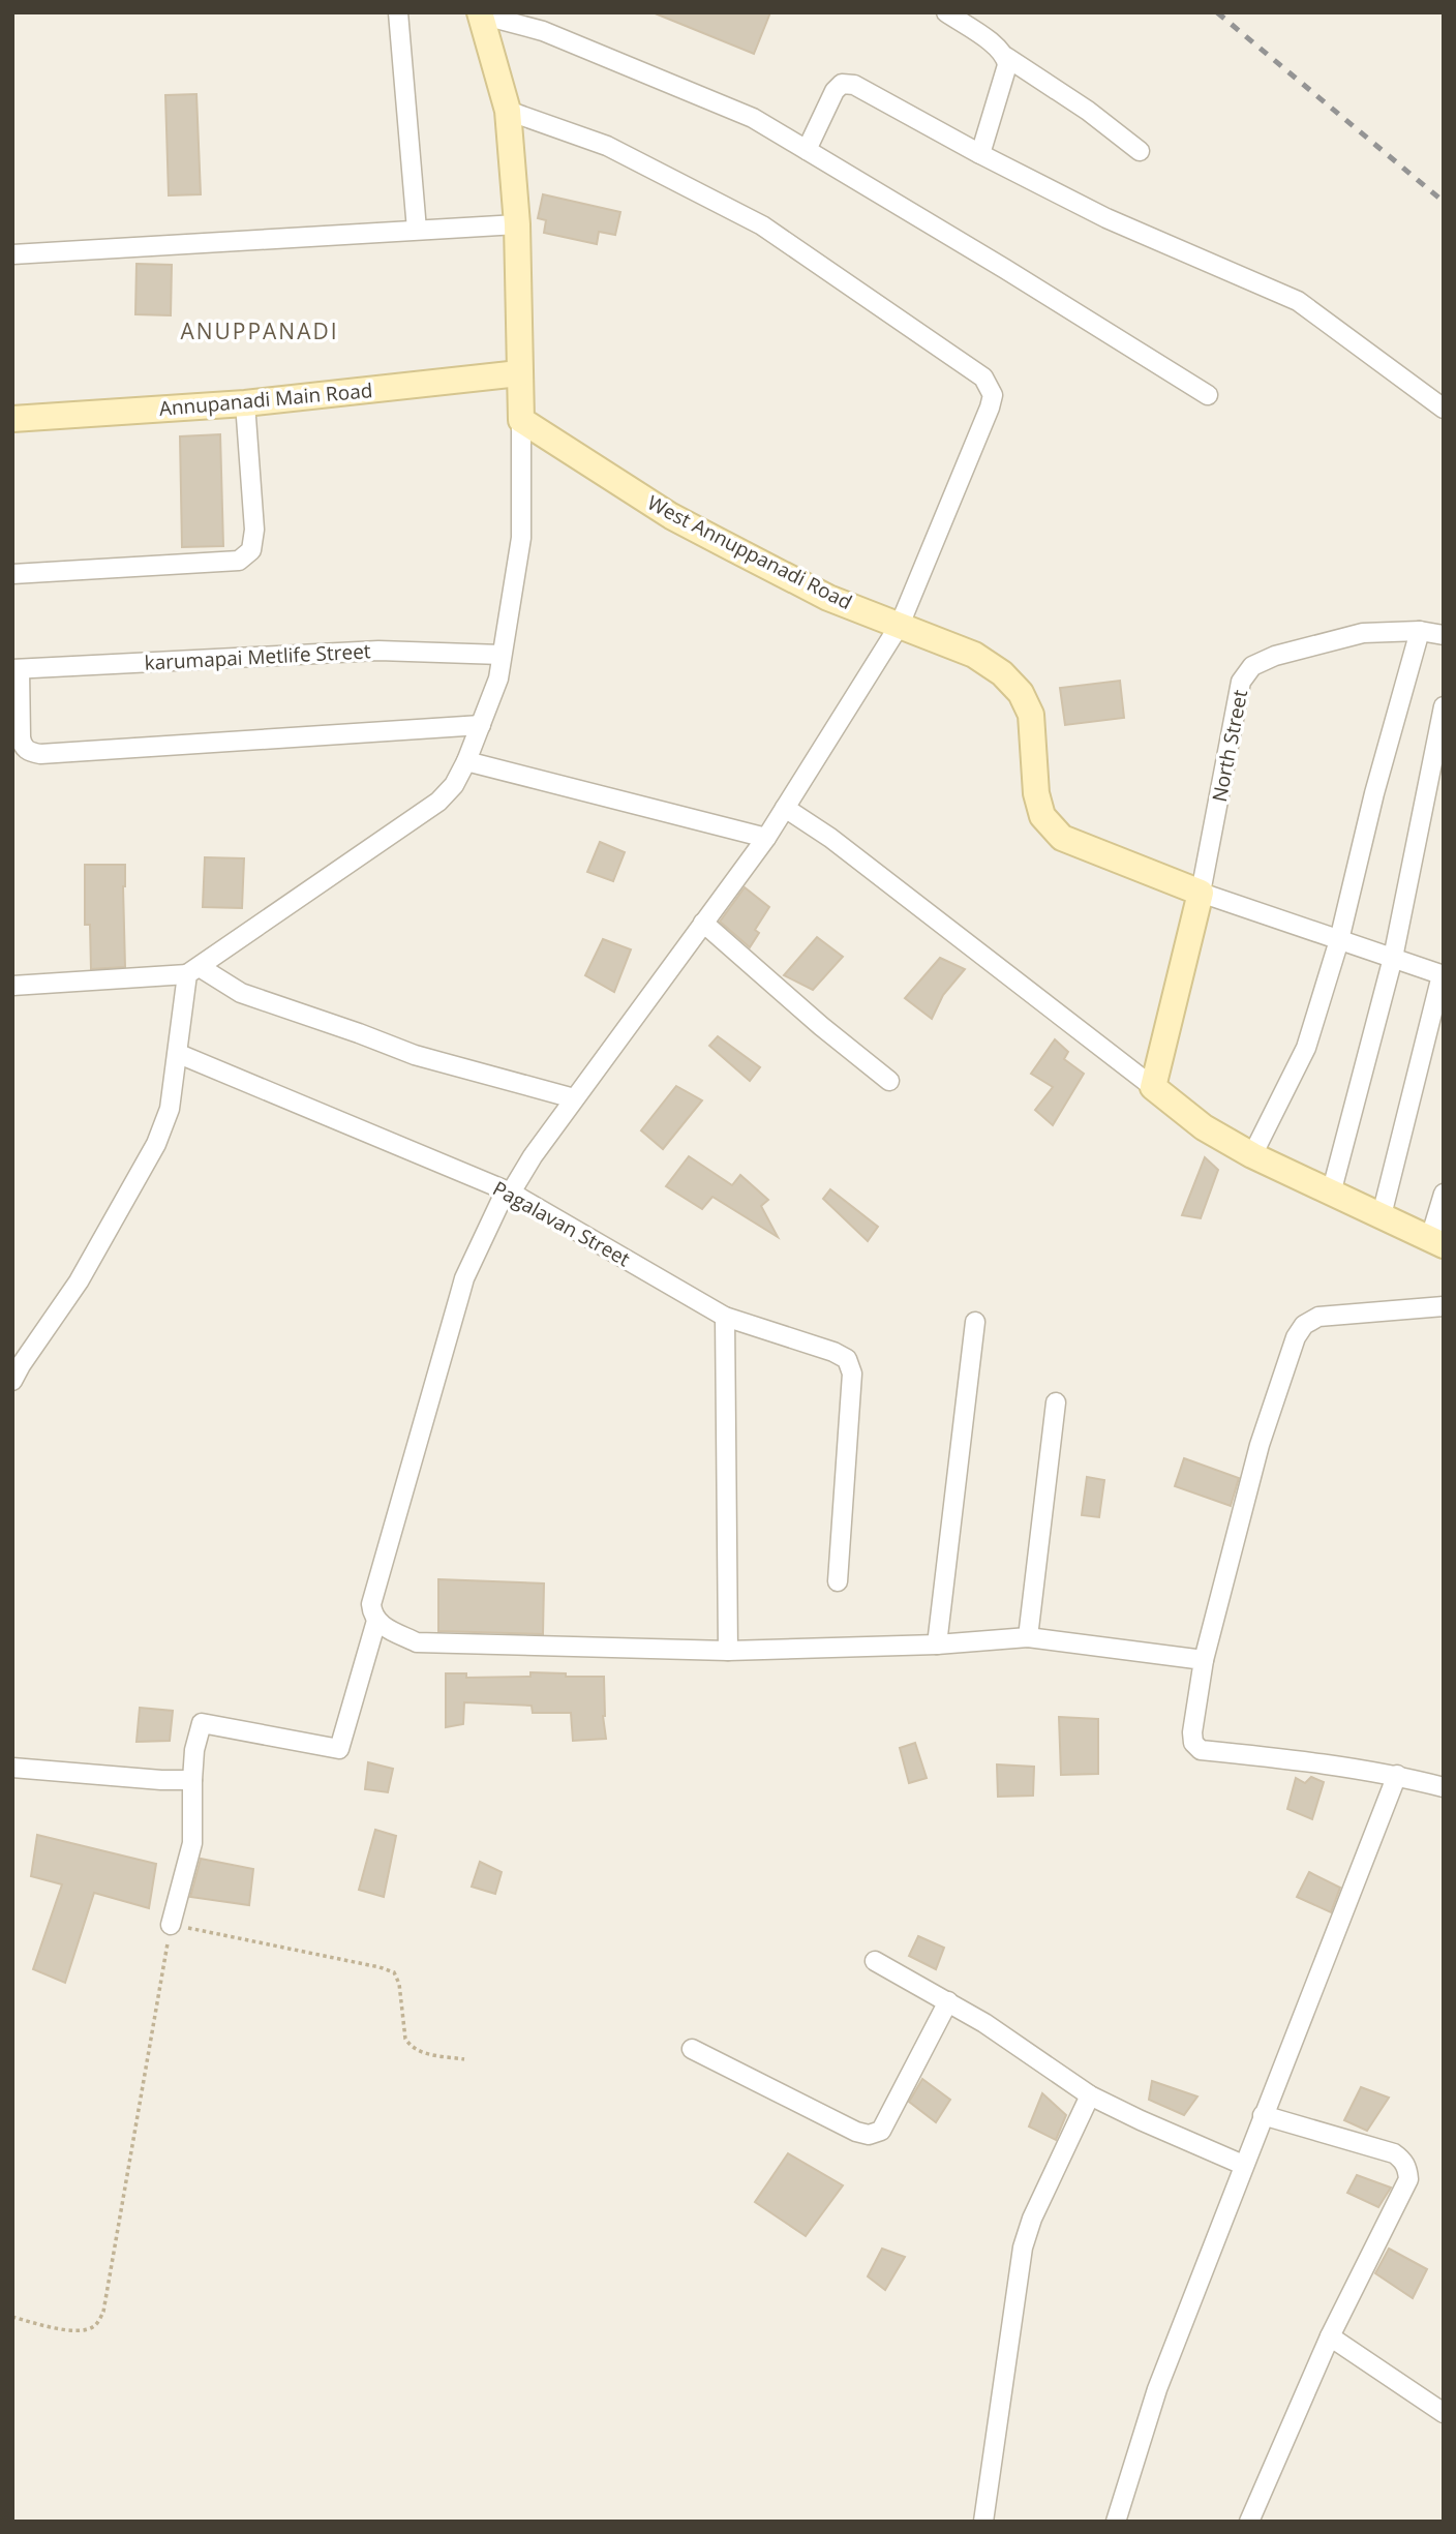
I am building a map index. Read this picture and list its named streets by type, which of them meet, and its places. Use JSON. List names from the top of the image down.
{
  "streets": {
    "street": [
      "Annupanadi Main Road",
      "West Annuppanadi Road",
      "karumapai Metlife Street",
      "North Street",
      "Pagalavan Street"
    ]
  },
  "crossings": [
    ["West Annuppanadi Road", "North Street"]
  ],
  "districts": ["ANUPPANADI"]
}
